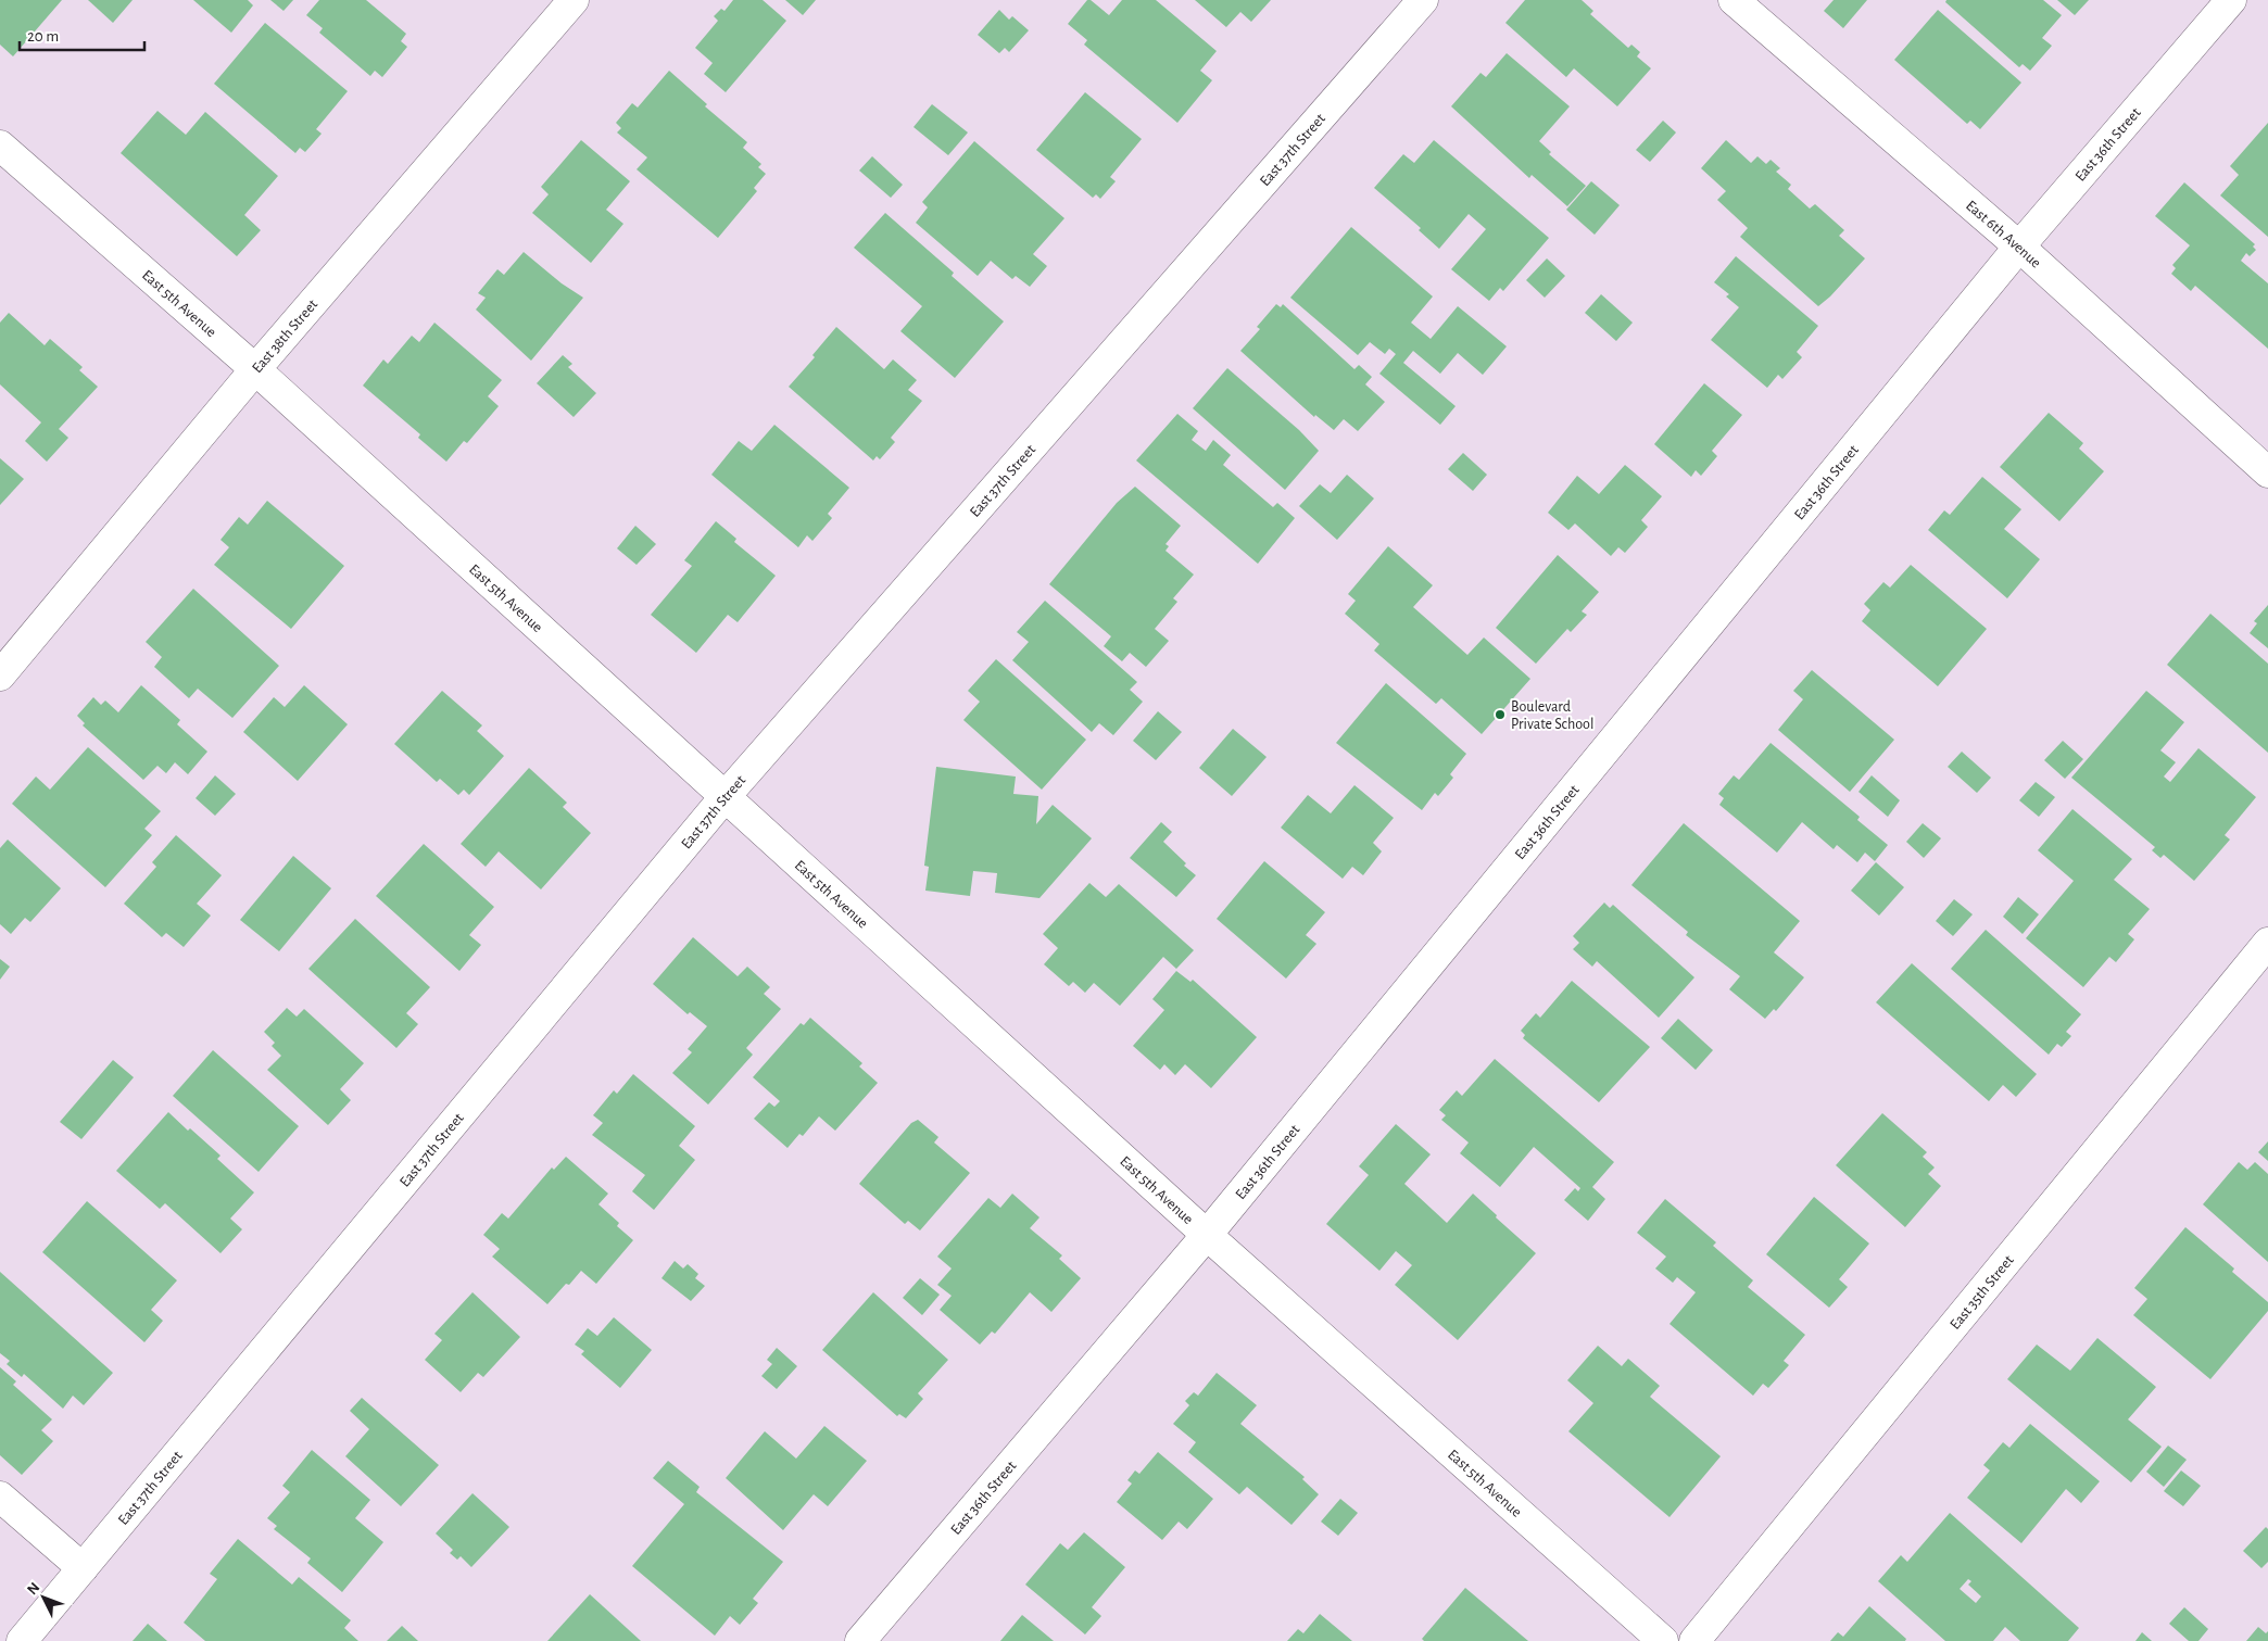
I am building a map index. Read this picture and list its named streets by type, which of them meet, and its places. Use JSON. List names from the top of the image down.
{
  "streets": {
    "street": [
      "East 36th Street",
      "East 37th Street",
      "East 6th Avenue",
      "East 5th Avenue",
      "East 38th Street",
      "East 35th Street"
    ]
  },
  "crossings": [
    ["East 36th Street", "East 6th Avenue"],
    ["East 36th Street", "East 5th Avenue"],
    ["East 37th Street", "East 5th Avenue"],
    ["East 5th Avenue", "East 38th Street"]
  ],
  "places": ["Boulevard Private School"],
  "scale_bar": "20 m",
  "north": "top left"
}
